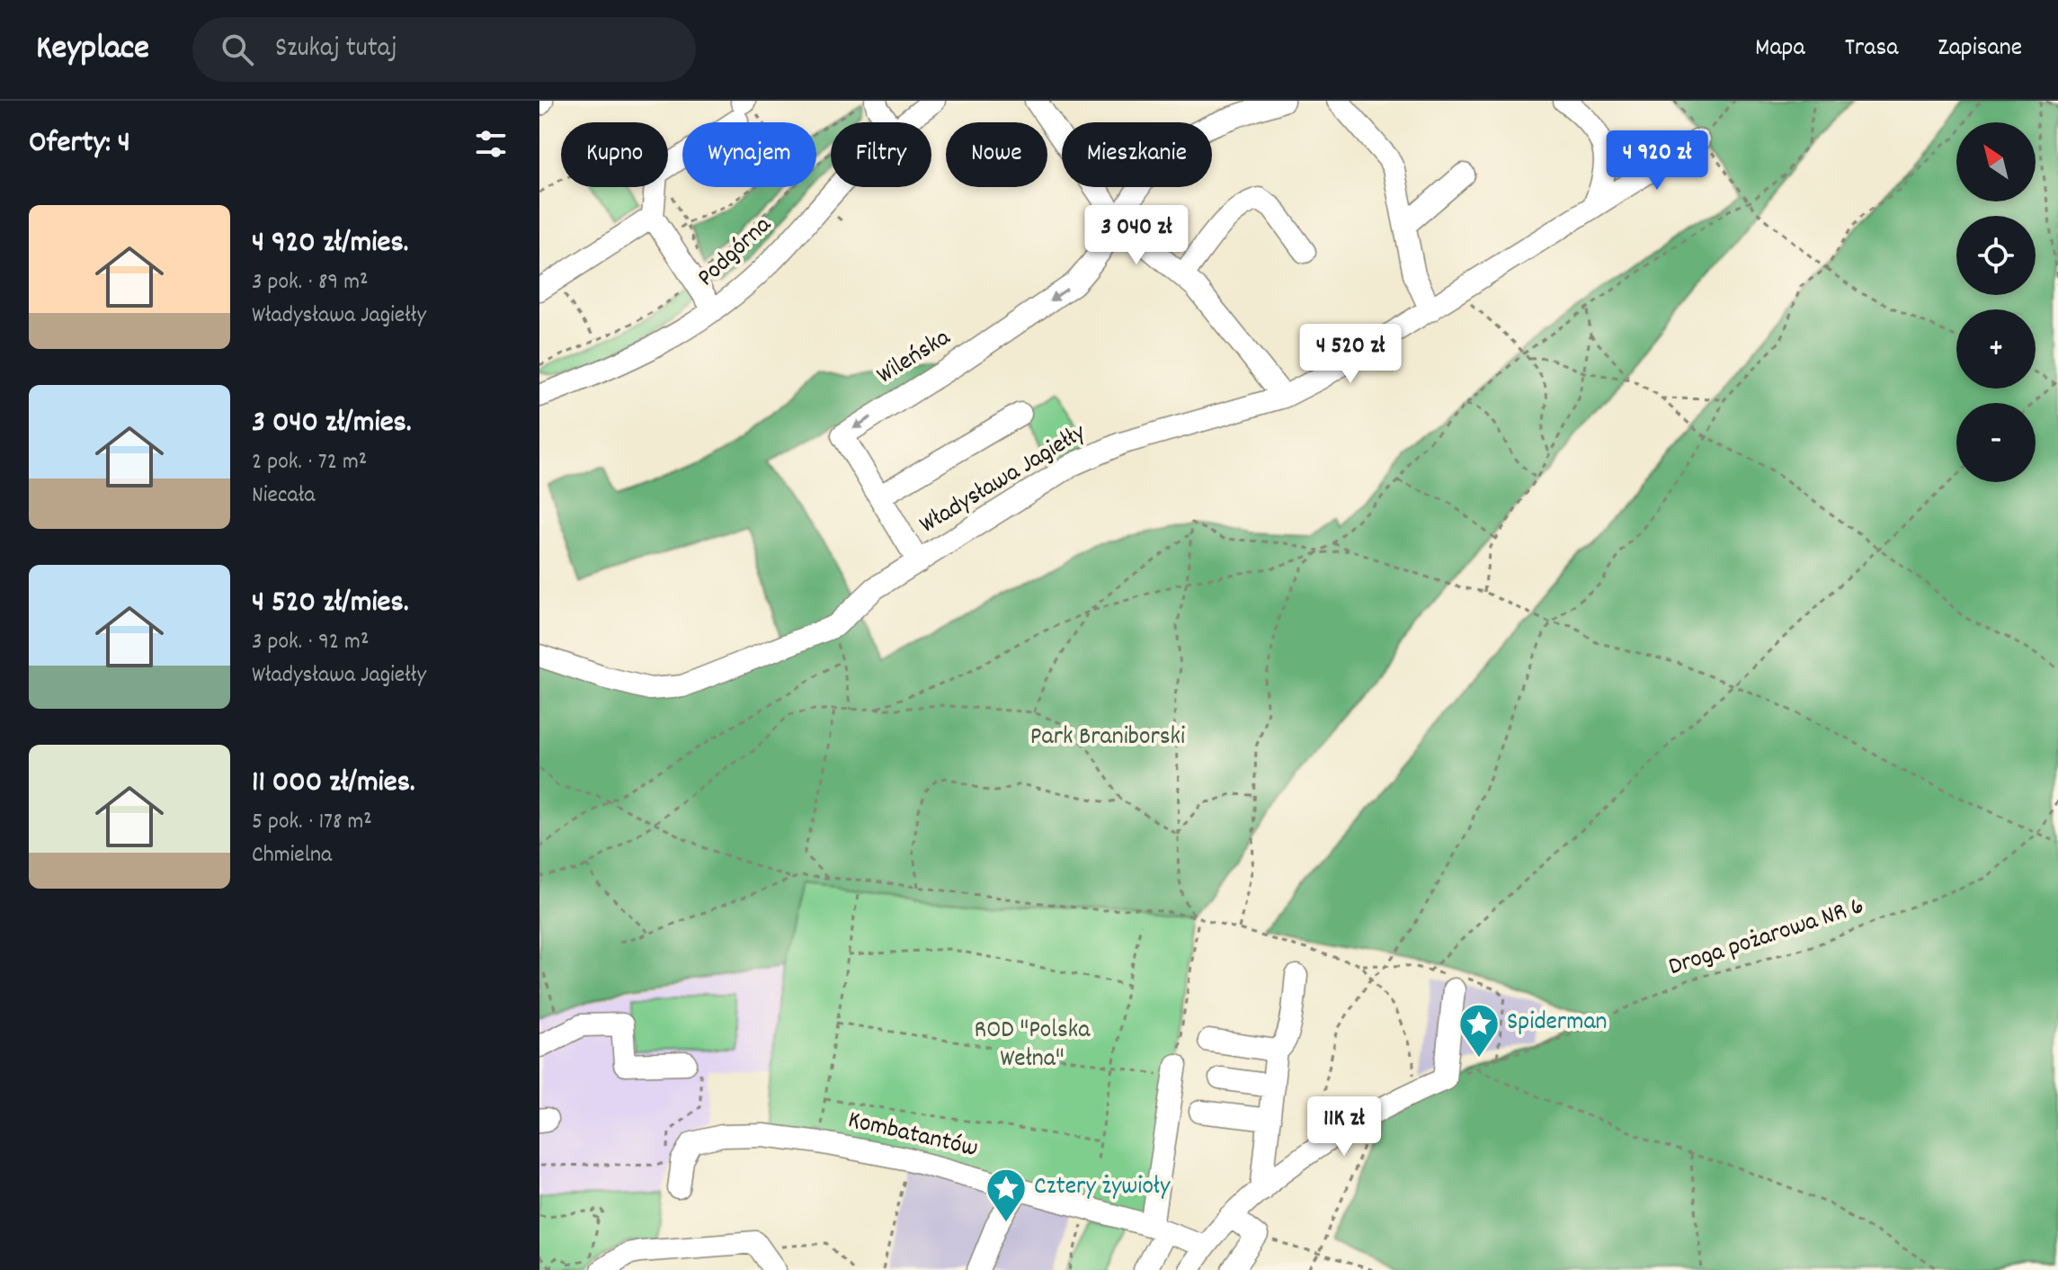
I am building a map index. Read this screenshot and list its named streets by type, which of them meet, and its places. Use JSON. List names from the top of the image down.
{
  "streets": {
    "street": [
      "Podgórna",
      "Wileńska",
      "Władysława Jagiełły",
      "Kombatantów"
    ],
    "path": ["Droga pożarowa NR 6"]
  },
  "crossings": [
    ["Wileńska", "Władysława Jagiełły"]
  ],
  "one_way": ["Wileńska"],
  "parks": ["Park Braniborski", "ROD \"Polska Wełna\""],
  "places": {
    "place": ["Spiderman", "Cztery żywioły"]
  },
  "north": "top left",
  "page": {
    "header": "Keyplace",
    "search": "Szukaj tutaj",
    "nav": ["Mapa", "Trasa", "Zapisane"],
    "heading": "Oferty: 4",
    "map_buttons": ["+", "−"],
    "chip": [
      "Kupno",
      "Wynajem",
      "Filtry",
      "Nowe",
      "Mieszkanie"
    ],
    "price": [
      "4 920 zł",
      "3 040 zł",
      "4 520 zł",
      "11K zł"
    ],
    "list": [
      {
        "name": "4 920 zł/mies.",
        "note": "3 pok. · 89 m² · Władysława Jagiełły"
      },
      {
        "name": "3 040 zł/mies.",
        "note": "2 pok. · 72 m² · Niecała"
      },
      {
        "name": "4 520 zł/mies.",
        "note": "3 pok. · 92 m² · Władysława Jagiełły"
      },
      {
        "name": "11 000 zł/mies.",
        "note": "5 pok. · 178 m² · Chmielna"
      }
    ]
  }
}
